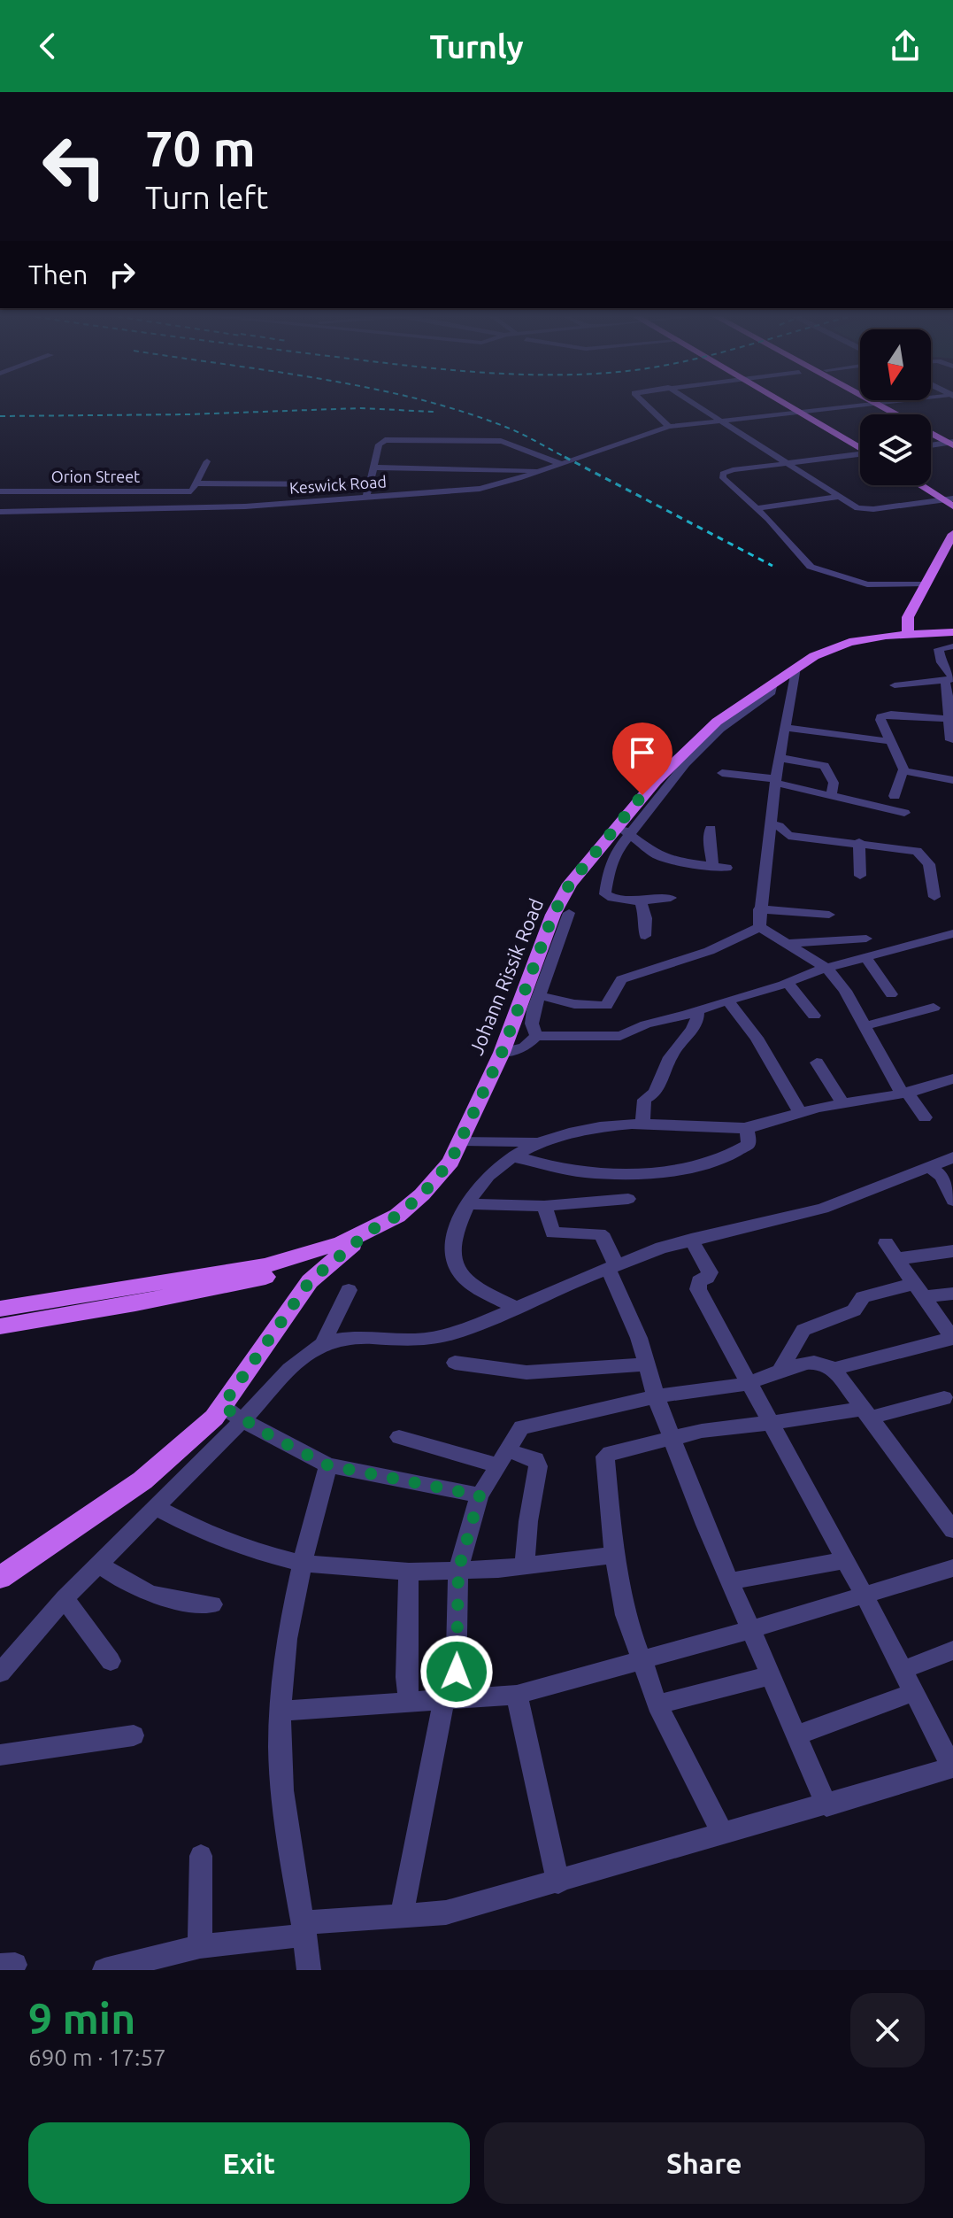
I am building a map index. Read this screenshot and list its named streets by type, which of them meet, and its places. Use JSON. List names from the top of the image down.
{
  "streets": {
    "main road": ["Johann Rissik Road"],
    "street": ["Orion Street", "Keswick Road"]
  },
  "north": "bottom",
  "page": {
    "header": "Turnly",
    "turn": ["70 m", "Turn left"],
    "then": "Then",
    "heading": ["9 min", "690 m · 17:57"],
    "buttons": ["Exit", "Share"]
  }
}
